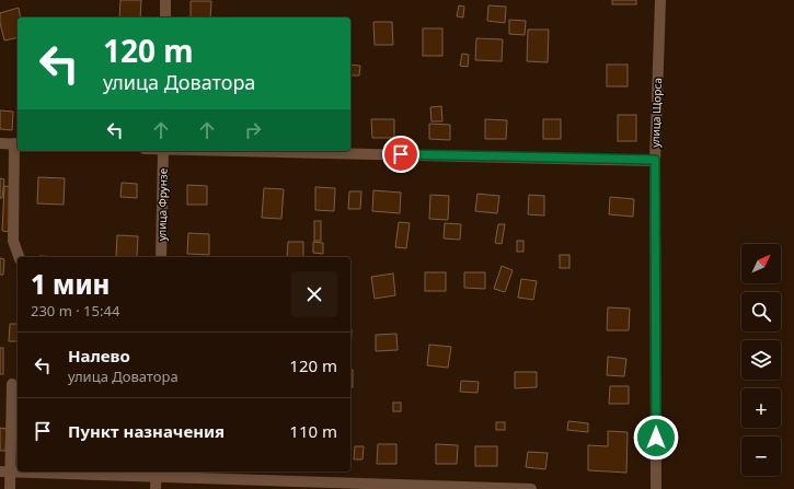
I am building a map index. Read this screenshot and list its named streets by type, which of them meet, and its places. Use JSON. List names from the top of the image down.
{
  "streets": {
    "street": ["улица Щорса", "улица Фрунзе"]
  },
  "north": "top right",
  "page": {
    "turn": ["120 m", "улица Доватора"],
    "map_buttons": ["+", "−"],
    "heading": ["1 мин", "230 m · 15:44"],
    "list": [
      {
        "name": "Налево",
        "note": "улица Доватора",
        "value": "120 m"
      },
      {
        "name": "Пункт назначения",
        "value": "110 m"
      }
    ]
  }
}
